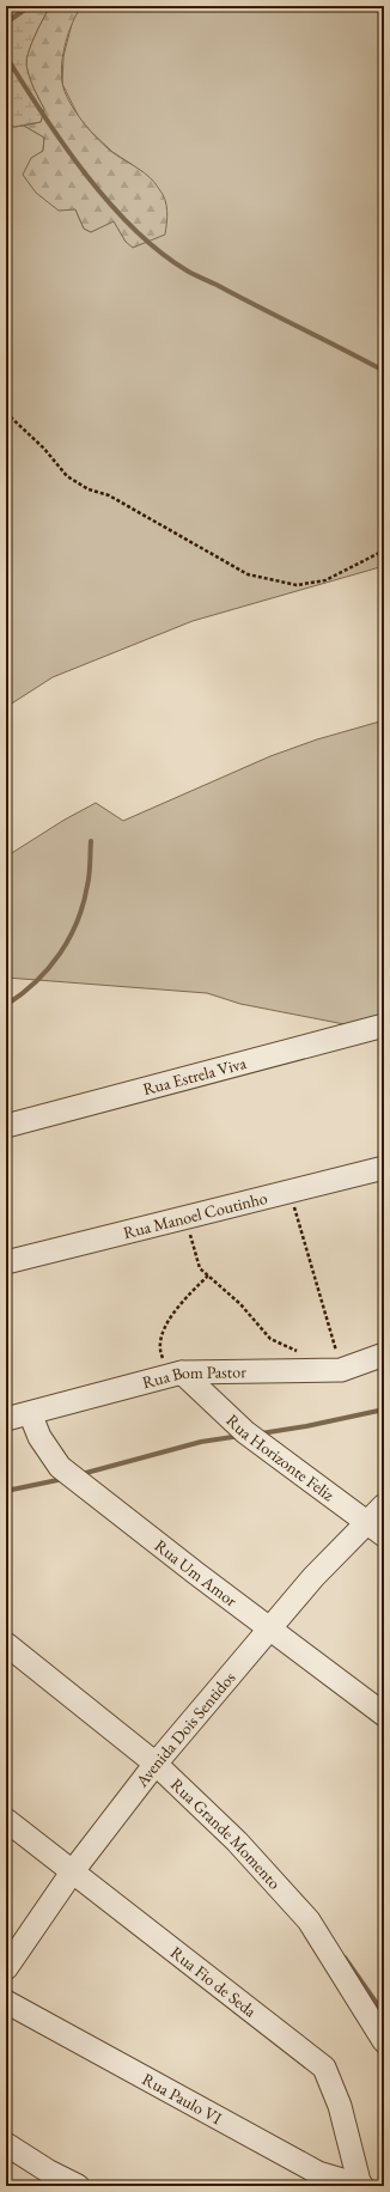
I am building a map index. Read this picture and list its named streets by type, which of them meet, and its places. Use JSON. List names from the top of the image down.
{
  "streets": {
    "street": [
      "Rua Estrela Viva",
      "Rua Manoel Coutinho",
      "Rua Bom Pastor",
      "Rua Horizonte Feliz",
      "Rua Um Amor",
      "Avenida Dois Sentidos",
      "Rua Grande Momento",
      "Rua Fio de Seda",
      "Rua Paulo VI"
    ]
  },
  "crossings": [
    ["Rua Bom Pastor", "Rua Horizonte Feliz"],
    ["Rua Bom Pastor", "Rua Um Amor"],
    ["Rua Horizonte Feliz", "Avenida Dois Sentidos"],
    ["Rua Um Amor", "Avenida Dois Sentidos"],
    ["Avenida Dois Sentidos", "Rua Grande Momento"],
    ["Avenida Dois Sentidos", "Rua Fio de Seda"],
    ["Rua Fio de Seda", "Rua Paulo VI"]
  ]
}
